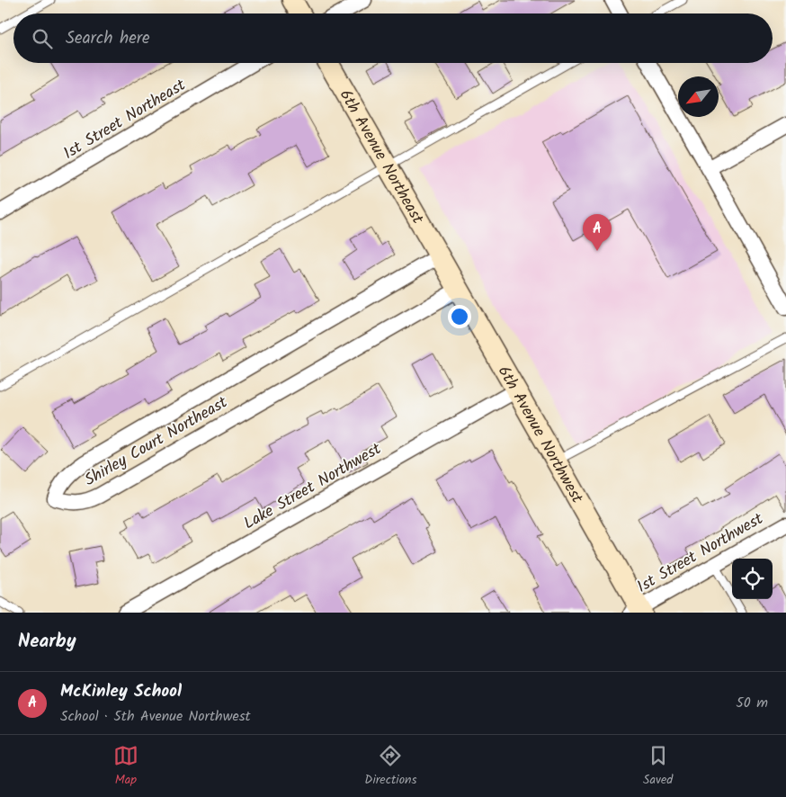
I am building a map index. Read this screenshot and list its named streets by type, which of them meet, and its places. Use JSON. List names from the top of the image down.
{
  "streets": {
    "street": [
      "1st Street Northeast",
      "6th Avenue Northeast",
      "6th Avenue Northwest",
      "Shirley Court Northeast",
      "Lake Street Northwest",
      "1st Street Northwest"
    ]
  },
  "crossings": [
    ["6th Avenue Northeast", "6th Avenue Northwest"],
    ["6th Avenue Northeast", "Shirley Court Northeast"],
    ["6th Avenue Northwest", "Shirley Court Northeast"],
    ["6th Avenue Northwest", "Lake Street Northwest"],
    ["6th Avenue Northwest", "1st Street Northwest"]
  ],
  "north": "bottom left",
  "page": {
    "search": "Search here",
    "pins": "A",
    "heading": "Nearby",
    "list": [
      {
        "mark": "A",
        "name": "McKinley School",
        "note": "School · 5th Avenue Northwest",
        "value": "50 m"
      }
    ],
    "nav": ["Map", "Directions", "Saved"]
  }
}
